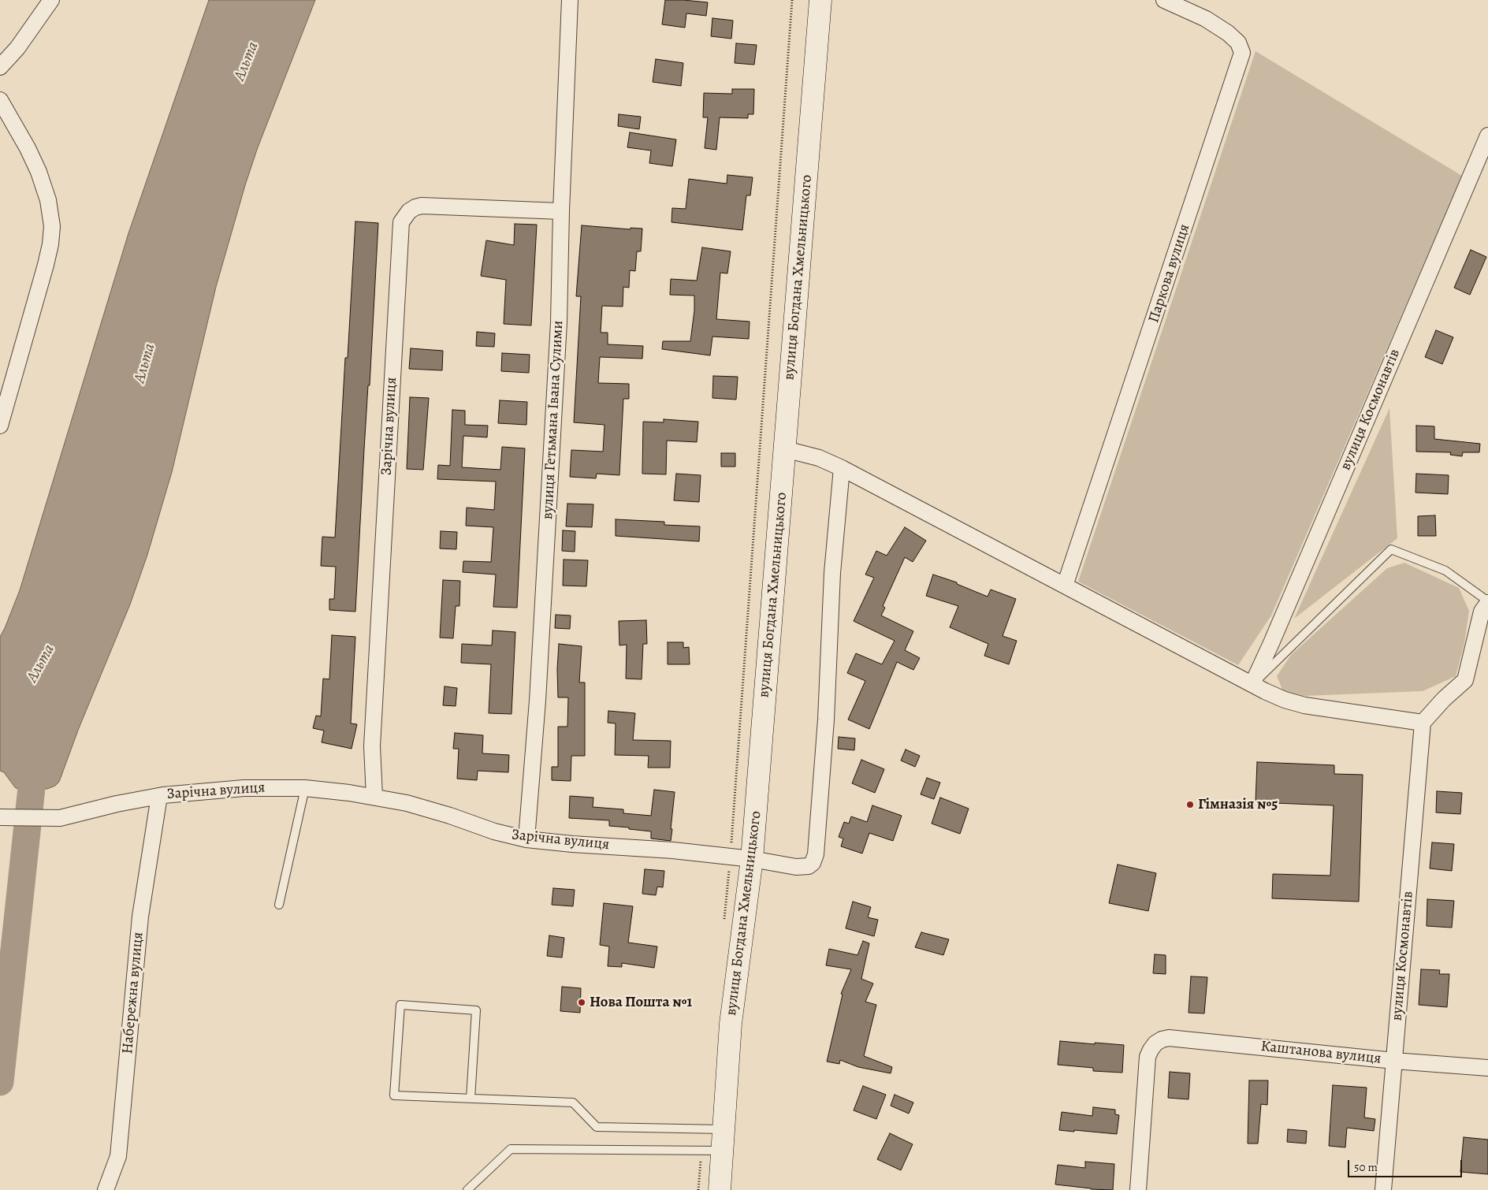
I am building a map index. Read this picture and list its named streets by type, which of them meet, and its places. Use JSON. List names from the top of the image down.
{
  "streets": {
    "main road": ["вулиця Богдана Хмельницького"],
    "street": [
      "Паркова вулиця",
      "вулиця Космонавтів",
      "вулиця Гетьмана Івана Сулими",
      "Зарічна вулиця",
      "Набережна вулиця",
      "Каштанова вулиця"
    ]
  },
  "crossings": [
    ["вулиця Богдана Хмельницького", "Зарічна вулиця"],
    ["вулиця Космонавтів", "Каштанова вулиця"],
    ["вулиця Гетьмана Івана Сулими", "Зарічна вулиця"],
    ["Зарічна вулиця", "Набережна вулиця"]
  ],
  "water": ["Альта"],
  "places": ["Гімназія №5", "Нова Пошта №1"],
  "scale_bar": "50 m"
}
